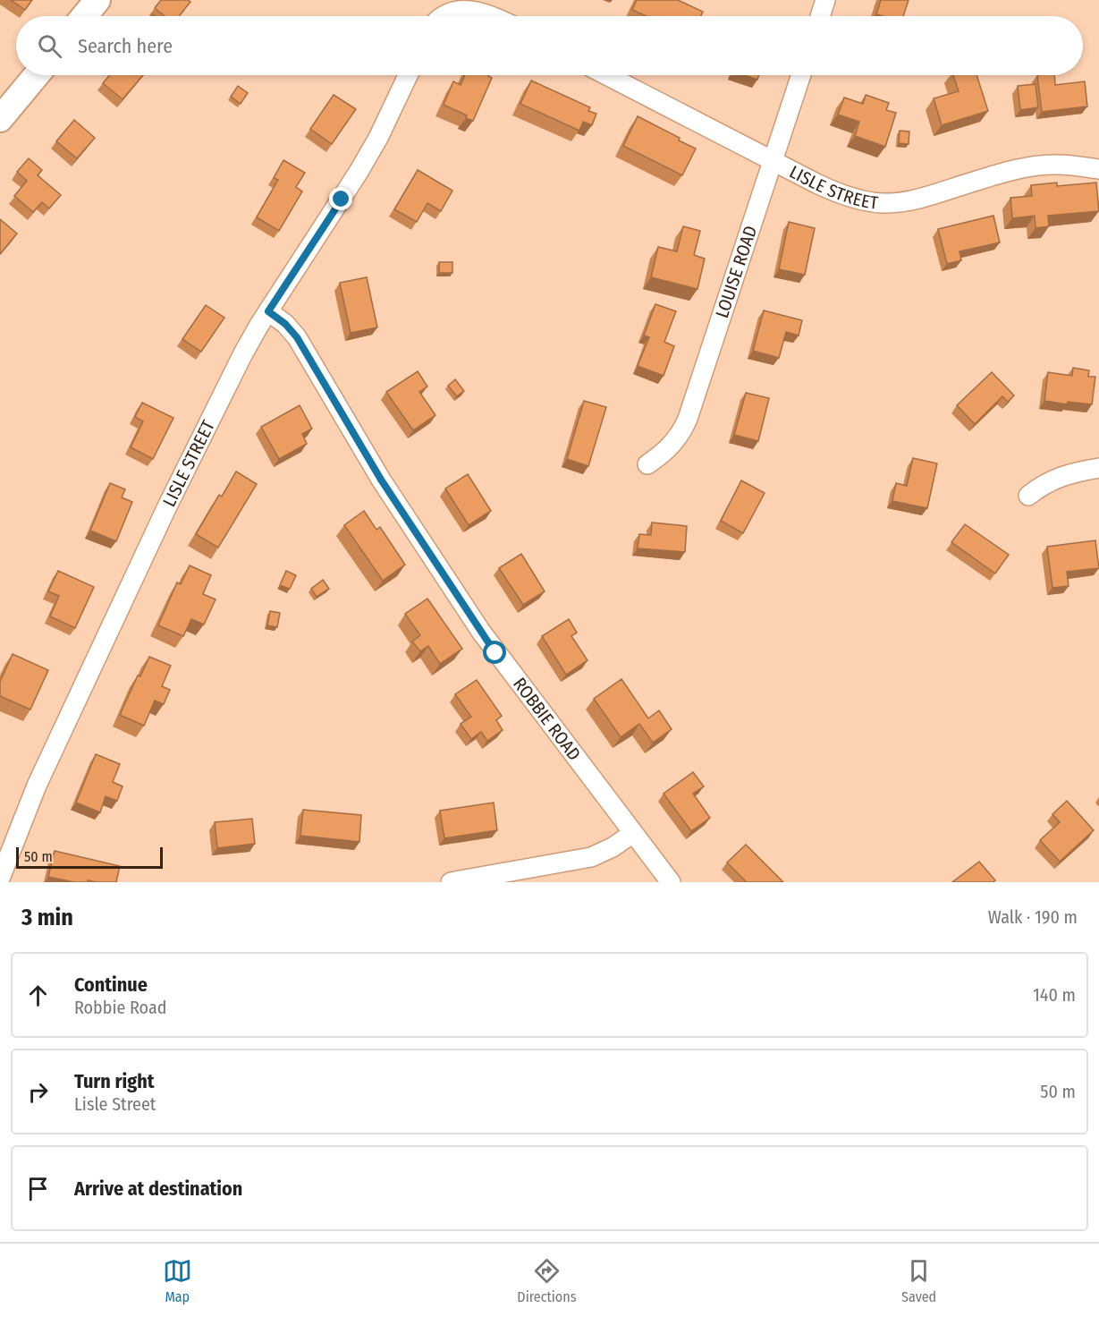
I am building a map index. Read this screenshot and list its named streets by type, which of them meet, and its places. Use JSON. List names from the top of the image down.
{
  "streets": {
    "street": ["LISLE STREET", "LOUISE ROAD", "ROBBIE ROAD"]
  },
  "crossings": [
    ["LISLE STREET", "LOUISE ROAD"],
    ["LISLE STREET", "ROBBIE ROAD"]
  ],
  "scale_bar": "50 m",
  "page": {
    "search": "Search here",
    "scale": "50 m",
    "heading": ["3 min", "Walk · 190 m"],
    "list": [
      ["Continue", "Robbie Road", "140 m"],
      ["Turn right", "Lisle Street", "50 m"],
      "Arrive at destination"
    ],
    "nav": ["Map", "Directions", "Saved"]
  }
}
